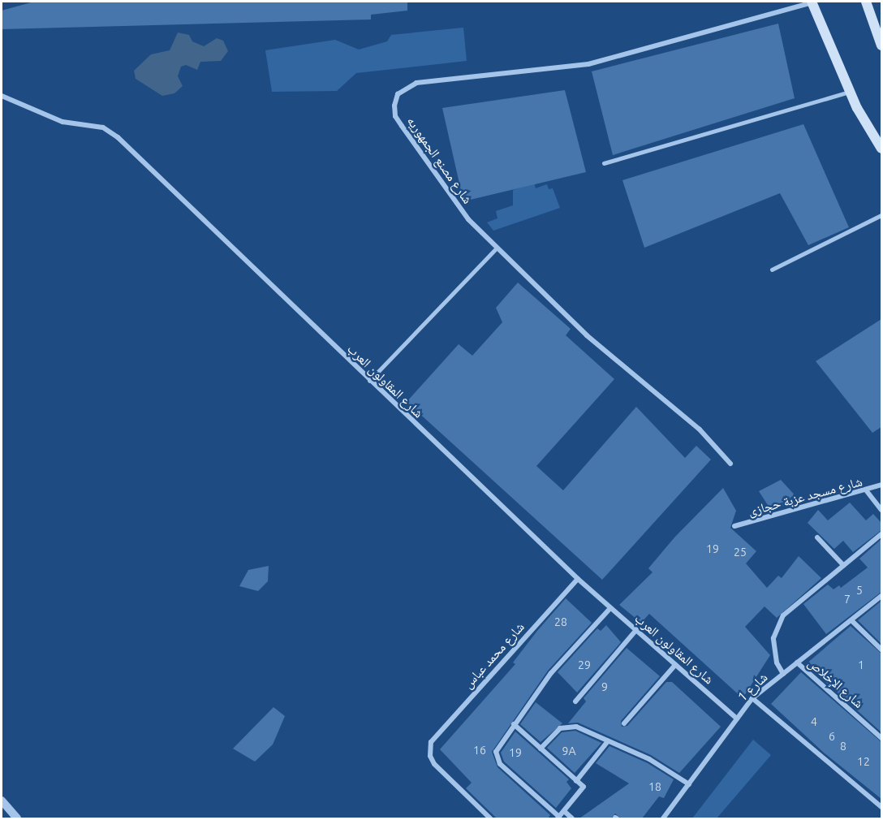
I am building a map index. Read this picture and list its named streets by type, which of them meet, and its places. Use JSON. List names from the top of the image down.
{
  "streets": {
    "street": [
      "شارع مصنع الجمهوريه",
      "شارع المقاولون العرب",
      "شارع مسجد عزبة حجازى",
      "شارع محمد عباس",
      "شارع الإخلاص",
      "شارع 1"
    ]
  },
  "crossings": [
    ["شارع المقاولون العرب", "شارع محمد عباس"],
    ["شارع المقاولون العرب", "شارع 1"],
    ["شارع الإخلاص", "شارع 1"]
  ],
  "house_numbers": [
    "19",
    "25",
    "5",
    "7",
    "28",
    "29",
    "1",
    "9",
    "4",
    "6",
    "8",
    "16",
    "9A",
    "19",
    "12",
    "18"
  ]
}
